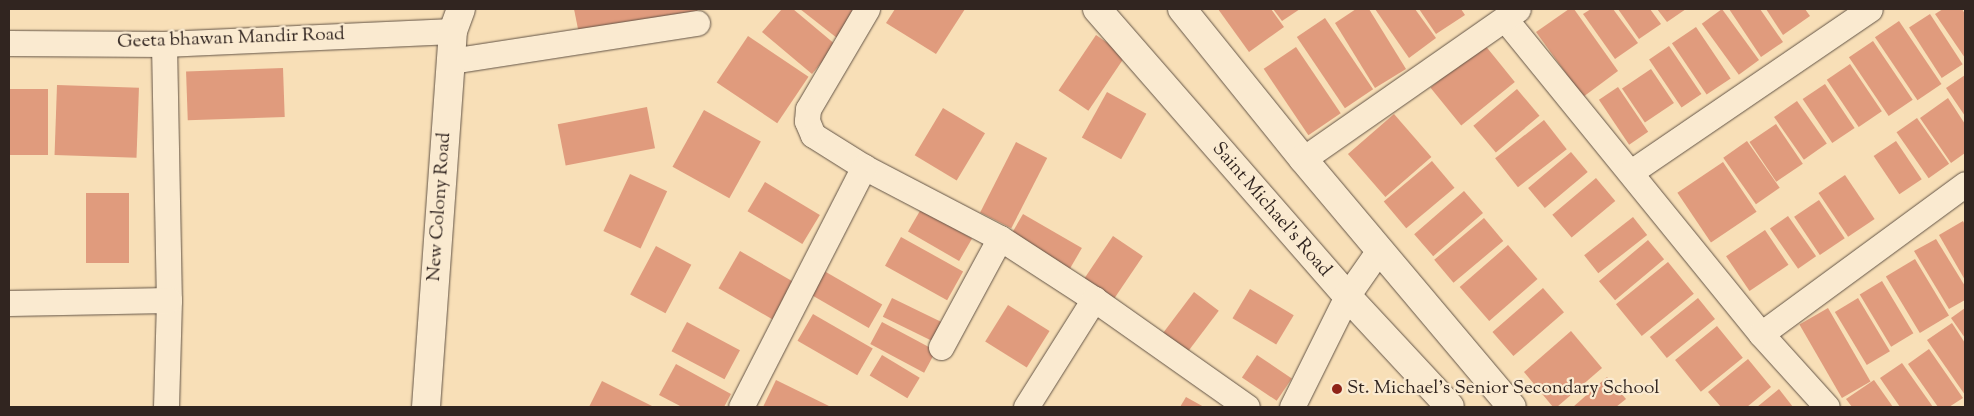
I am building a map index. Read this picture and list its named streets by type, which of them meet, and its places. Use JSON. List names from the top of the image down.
{
  "streets": {
    "street": ["Geeta bhawan Mandir Road", "New Colony Road", "Saint Michael's Road"]
  },
  "crossings": [
    ["Geeta bhawan Mandir Road", "New Colony Road"]
  ],
  "places": ["St. Michael's Senior Secondary School"]
}
